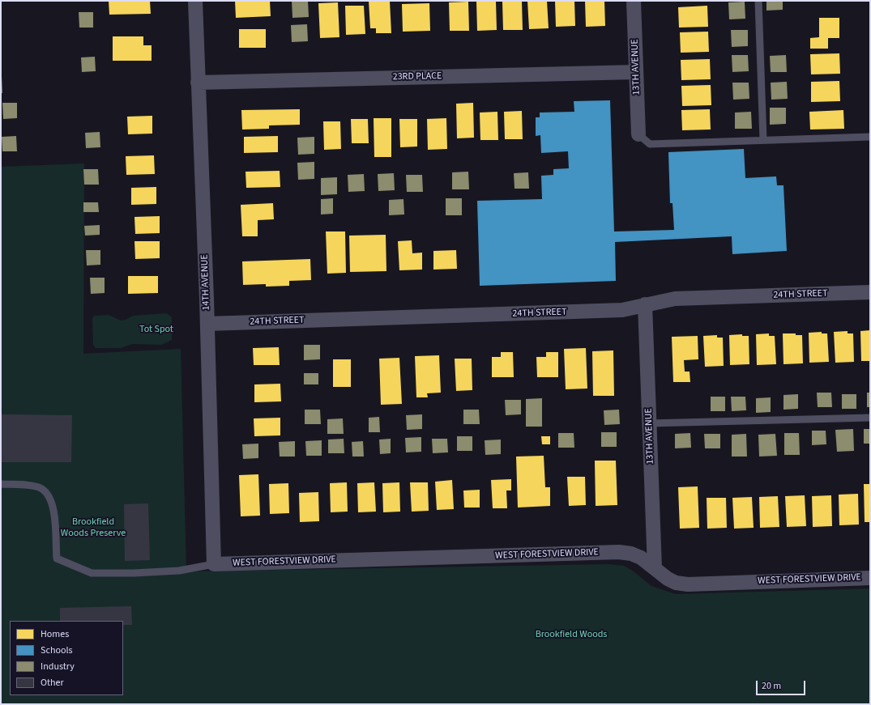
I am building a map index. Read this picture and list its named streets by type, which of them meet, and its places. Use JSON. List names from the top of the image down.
{
  "streets": {
    "street": [
      "13TH AVENUE",
      "23RD PLACE",
      "14TH AVENUE",
      "24TH STREET",
      "WEST FORESTVIEW DRIVE"
    ]
  },
  "crossings": [
    ["13TH AVENUE", "23RD PLACE"],
    ["13TH AVENUE", "24TH STREET"],
    ["13TH AVENUE", "WEST FORESTVIEW DRIVE"],
    ["23RD PLACE", "14TH AVENUE"],
    ["14TH AVENUE", "24TH STREET"],
    ["14TH AVENUE", "WEST FORESTVIEW DRIVE"]
  ],
  "parks": ["Tot Spot", "Brookfield Woods Preserve", "Brookfield Woods"],
  "legend": [
    "Homes",
    "Schools",
    "Industry",
    "Other"
  ],
  "scale_bar": "20 m"
}
